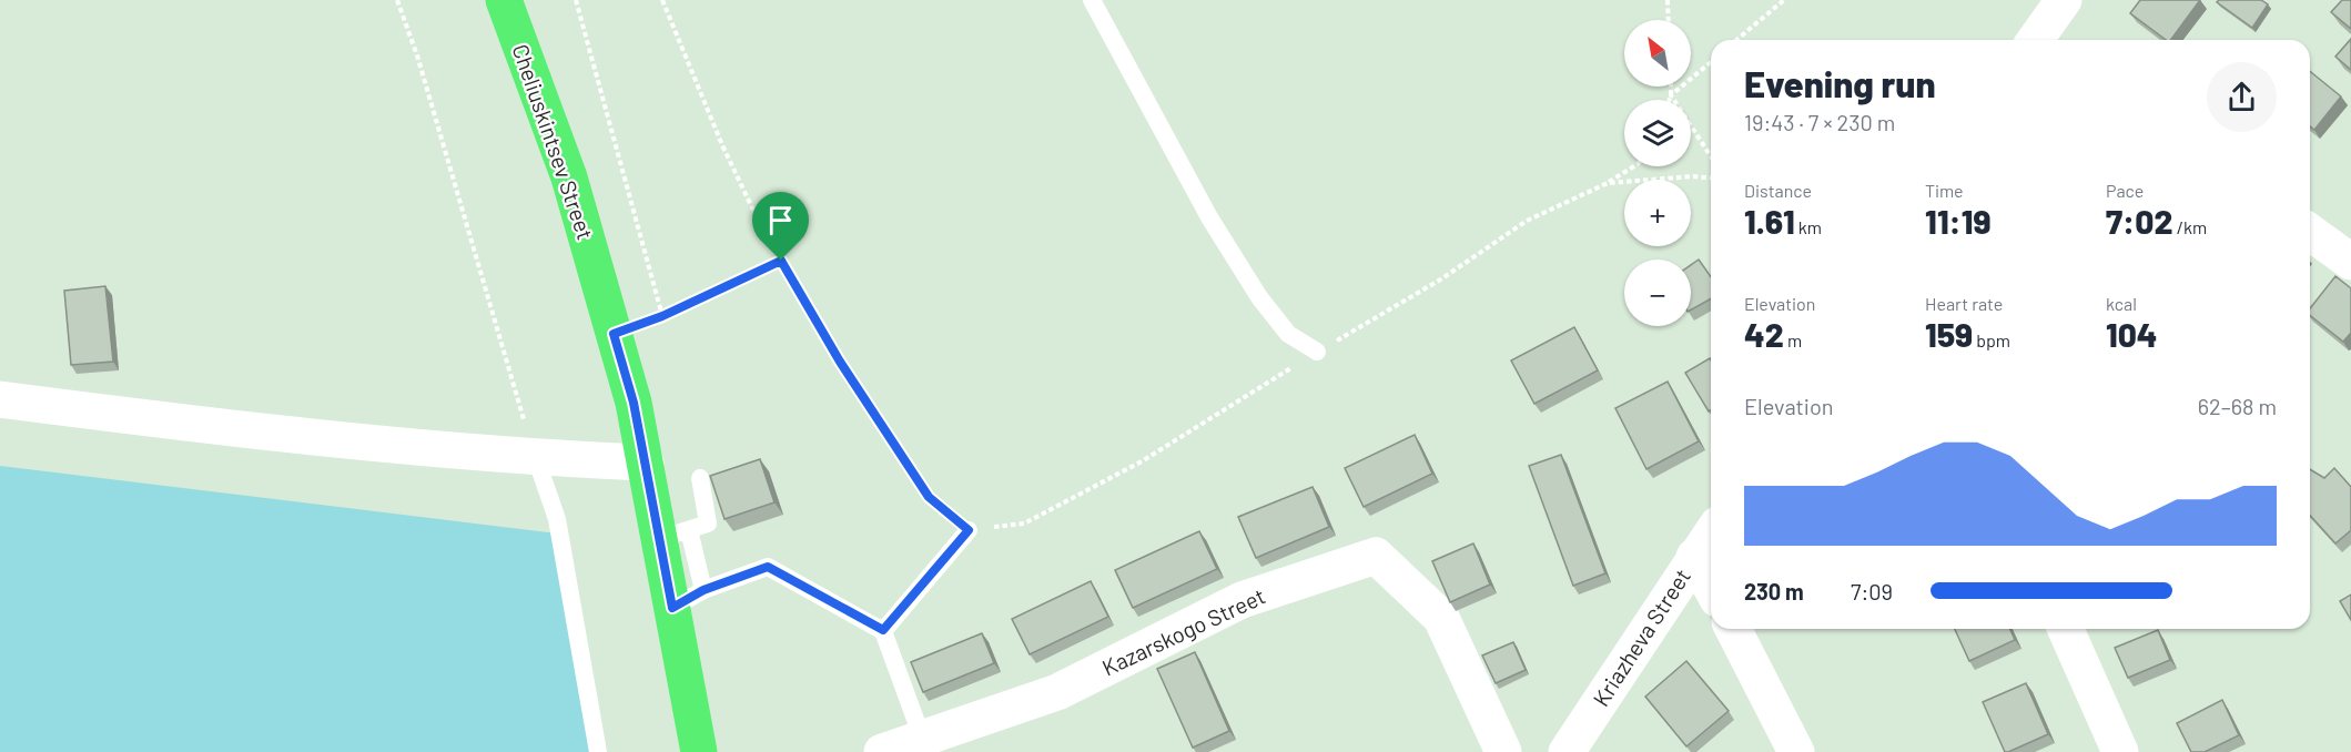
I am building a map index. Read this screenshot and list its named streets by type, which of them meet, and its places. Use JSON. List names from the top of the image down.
{
  "streets": {
    "main road": ["Cheliuskintsev Street"],
    "street": ["Kazarskogo Street", "Kriazheva Street"]
  },
  "north": "top left",
  "page": {
    "map_buttons": ["+", "−"],
    "heading": ["Evening run", "19:43 · 7 × 230 m"],
    "stats": [
      ["Distance", "1.61 km"],
      ["Time", "11:19"],
      ["Pace", "7:02 /km"],
      ["Elevation", "42 m"],
      ["Heart rate", "159 bpm"],
      ["kcal", "104"]
    ],
    "chart": ["Elevation", "62–68 m"],
    "list": [
      {
        "name": "230 m",
        "note": "7:09"
      }
    ]
  }
}
